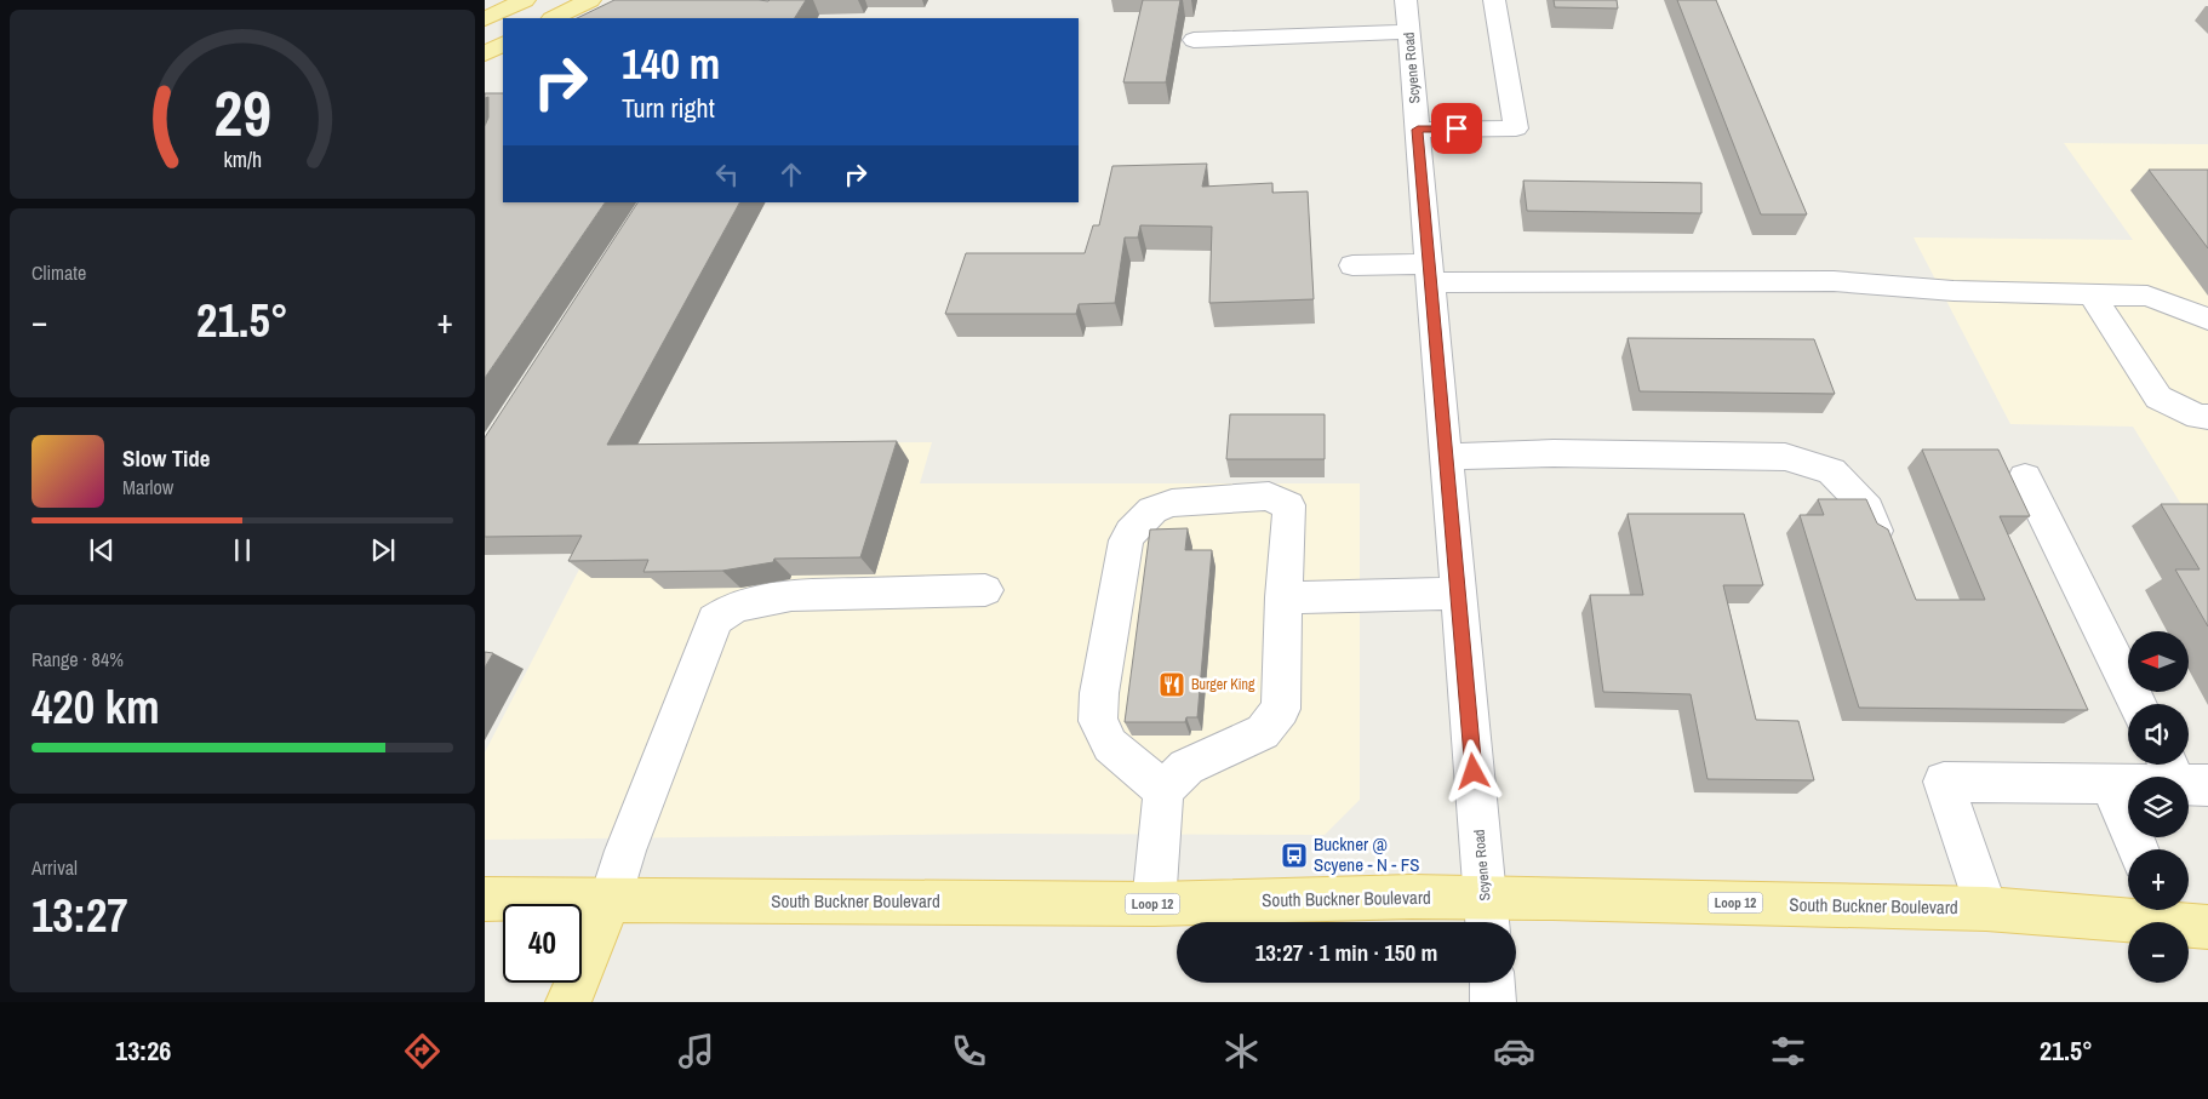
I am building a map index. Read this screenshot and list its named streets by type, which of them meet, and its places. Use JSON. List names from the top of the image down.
{
  "streets": {
    "main road": ["South Buckner Boulevard", "Loop 12"],
    "street": ["Scyene Road"]
  },
  "crossings": [
    ["Scyene Road", "South Buckner Boulevard"]
  ],
  "places": {
    "restaurant": ["Burger King"],
    "bus stop": ["Buckner @ Scyene - N - FS"]
  },
  "north": "left",
  "page": {
    "turn": ["140 m", "Turn right"],
    "tile": [
      "Climate",
      ["Range · 84%", "420 km"],
      ["Arrival", "13:27"]
    ],
    "heat": ["−", "21.5°", "+"],
    "song": ["Slow Tide", "Marlow"],
    "map_buttons": ["+", "−"],
    "limit": "40",
    "trip": "13:27 · 1 min · 150 m",
    "tabs": ["13:26", "21.5°"],
    "gauge": ["29", "km/h"]
  }
}
